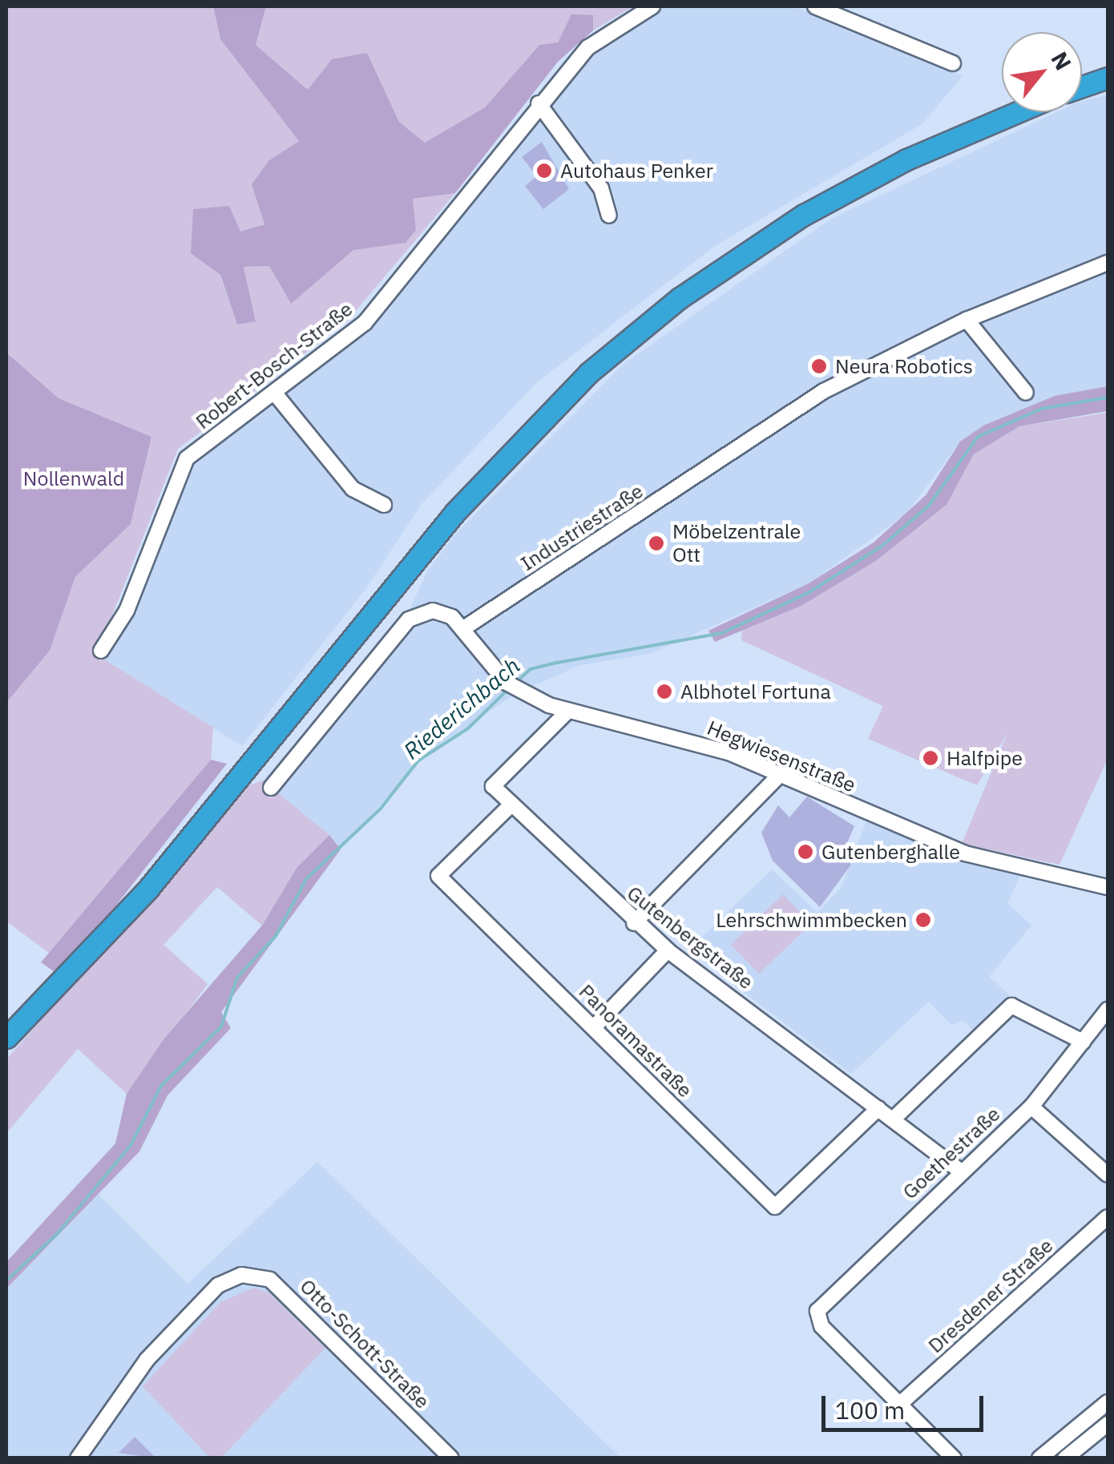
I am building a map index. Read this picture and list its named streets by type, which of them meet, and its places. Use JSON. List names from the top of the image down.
{
  "streets": {
    "street": [
      "Robert-Bosch-Straße",
      "Industriestraße",
      "Hegwiesenstraße",
      "Gutenbergstraße",
      "Panoramastraße",
      "Goethestraße",
      "Dresdener Straße",
      "Otto-Schott-Straße"
    ]
  },
  "crossings": [
    ["Industriestraße", "Hegwiesenstraße"],
    ["Hegwiesenstraße", "Gutenbergstraße"],
    ["Gutenbergstraße", "Panoramastraße"],
    ["Gutenbergstraße", "Goethestraße"],
    ["Goethestraße", "Dresdener Straße"]
  ],
  "water": ["Riederichbach"],
  "parks": ["Nollenwald"],
  "places": [
    "Autohaus Penker",
    "Neura Robotics",
    "Möbelzentrale Ott",
    "Albhotel Fortuna",
    "Halfpipe",
    "Gutenberghalle",
    "Lehrschwimmbecken"
  ],
  "scale_bar": "100 m",
  "north": "top right"
}
